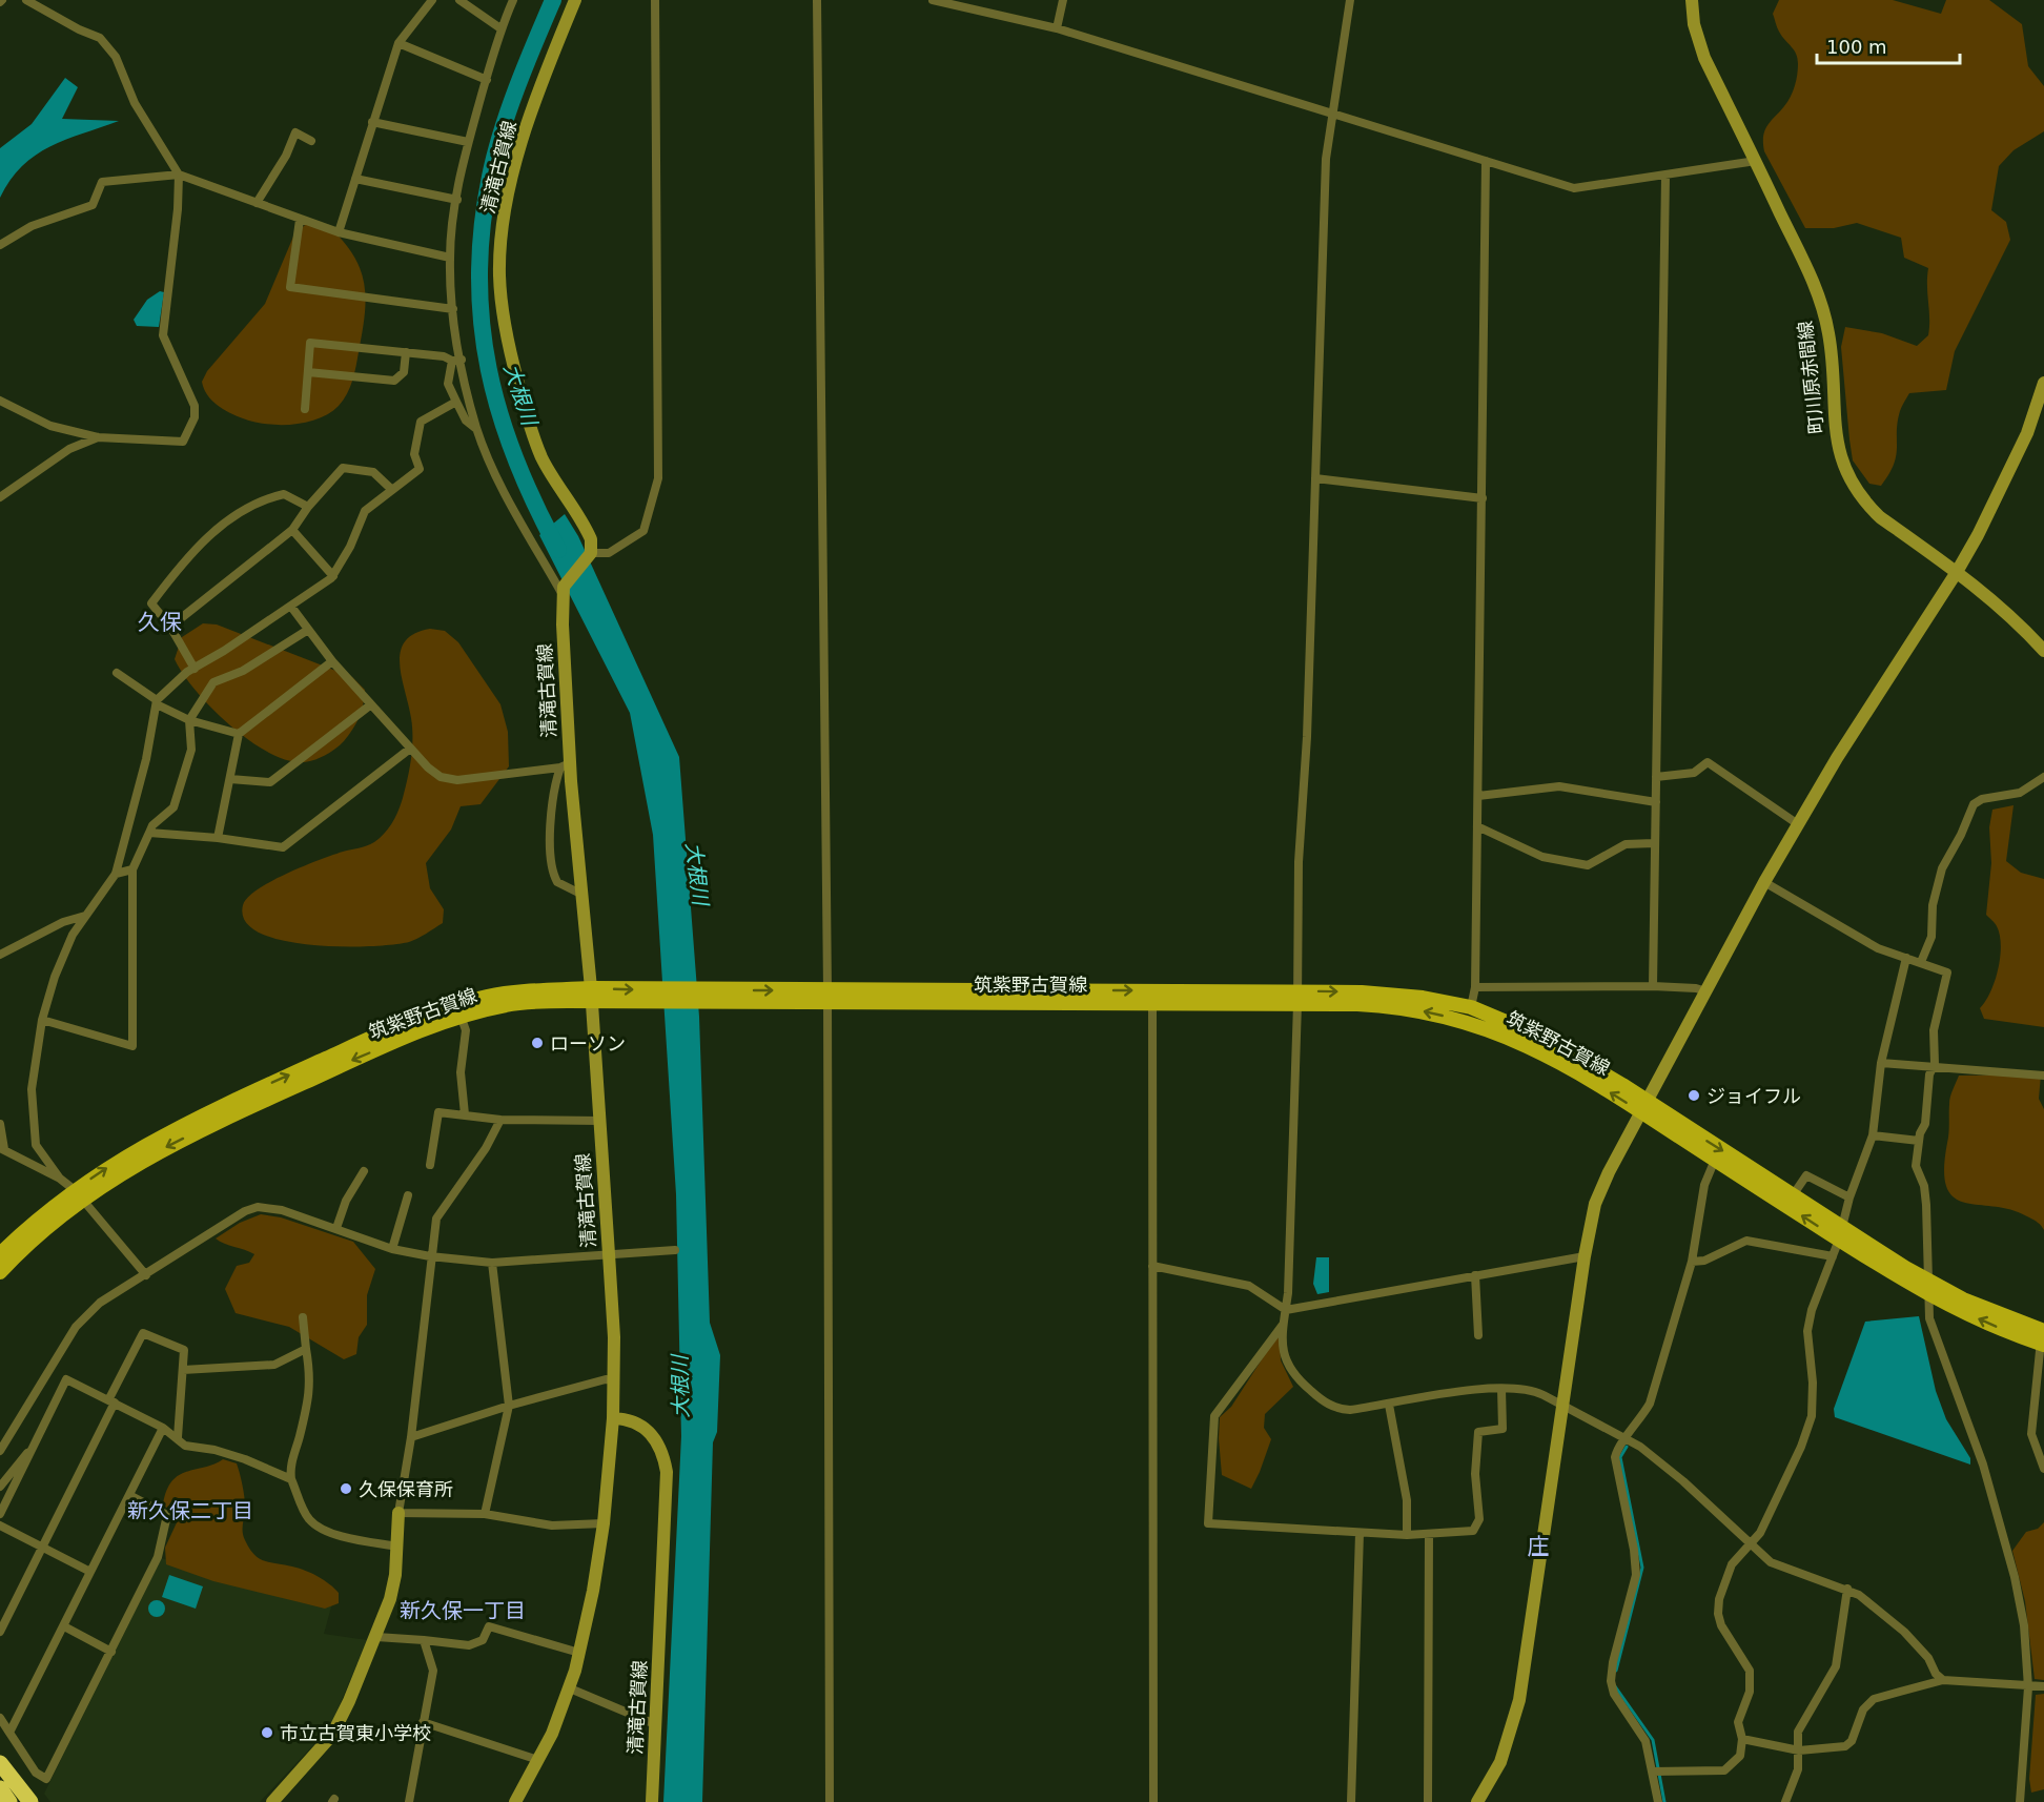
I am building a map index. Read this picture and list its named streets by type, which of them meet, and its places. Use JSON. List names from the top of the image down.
{
  "streets": {
    "main road": ["清滝古賀線", "町川原赤間線", "筑紫野古賀線"]
  },
  "crossings": [
    ["清滝古賀線", "筑紫野古賀線"]
  ],
  "districts": [
    "久保",
    "新久保二丁目",
    "庄",
    "新久保一丁目"
  ],
  "water": ["大根川"],
  "places": [
    "ローソン",
    "ジョイフル",
    "久保保育所",
    "市立古賀東小学校"
  ],
  "scale_bar": "100 m"
}
